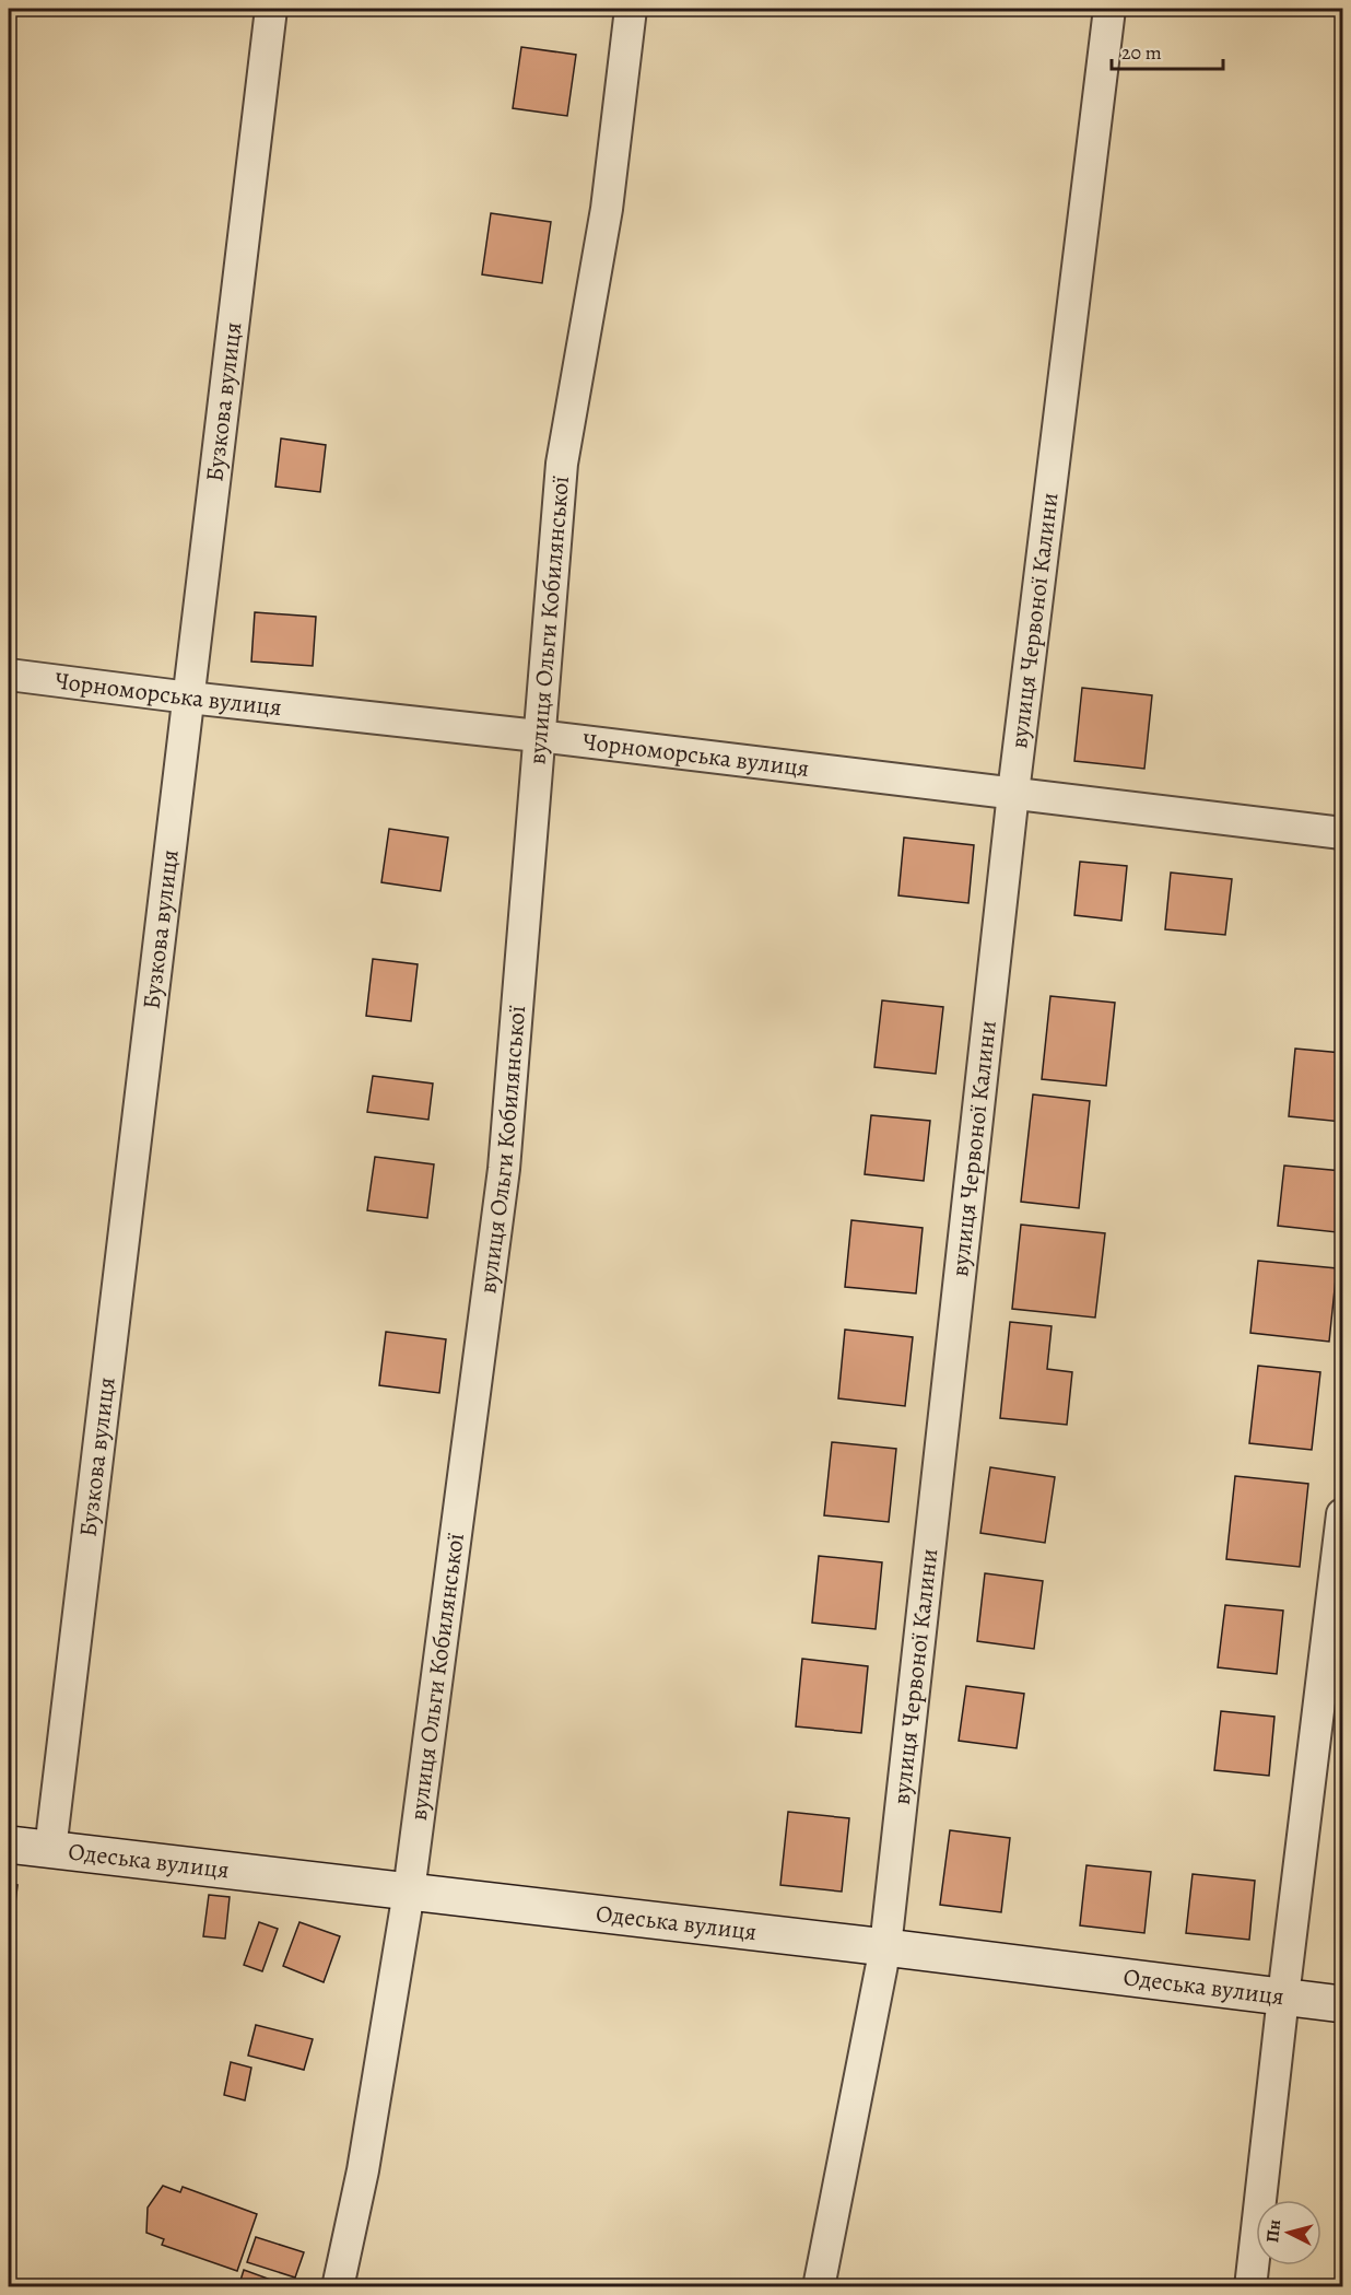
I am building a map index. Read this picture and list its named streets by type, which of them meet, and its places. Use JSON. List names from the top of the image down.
{
  "streets": {
    "street": [
      "Бузкова вулиця",
      "вулиця Ольги Кобилянської",
      "вулиця Червоної Калини",
      "Чорноморська вулиця",
      "Одеська вулиця"
    ]
  },
  "crossings": [
    ["Бузкова вулиця", "Чорноморська вулиця"],
    ["Бузкова вулиця", "Одеська вулиця"],
    ["вулиця Ольги Кобилянської", "Чорноморська вулиця"],
    ["вулиця Ольги Кобилянської", "Одеська вулиця"],
    ["вулиця Червоної Калини", "Чорноморська вулиця"],
    ["вулиця Червоної Калини", "Одеська вулиця"]
  ],
  "scale_bar": "20 m",
  "north": "left"
}
